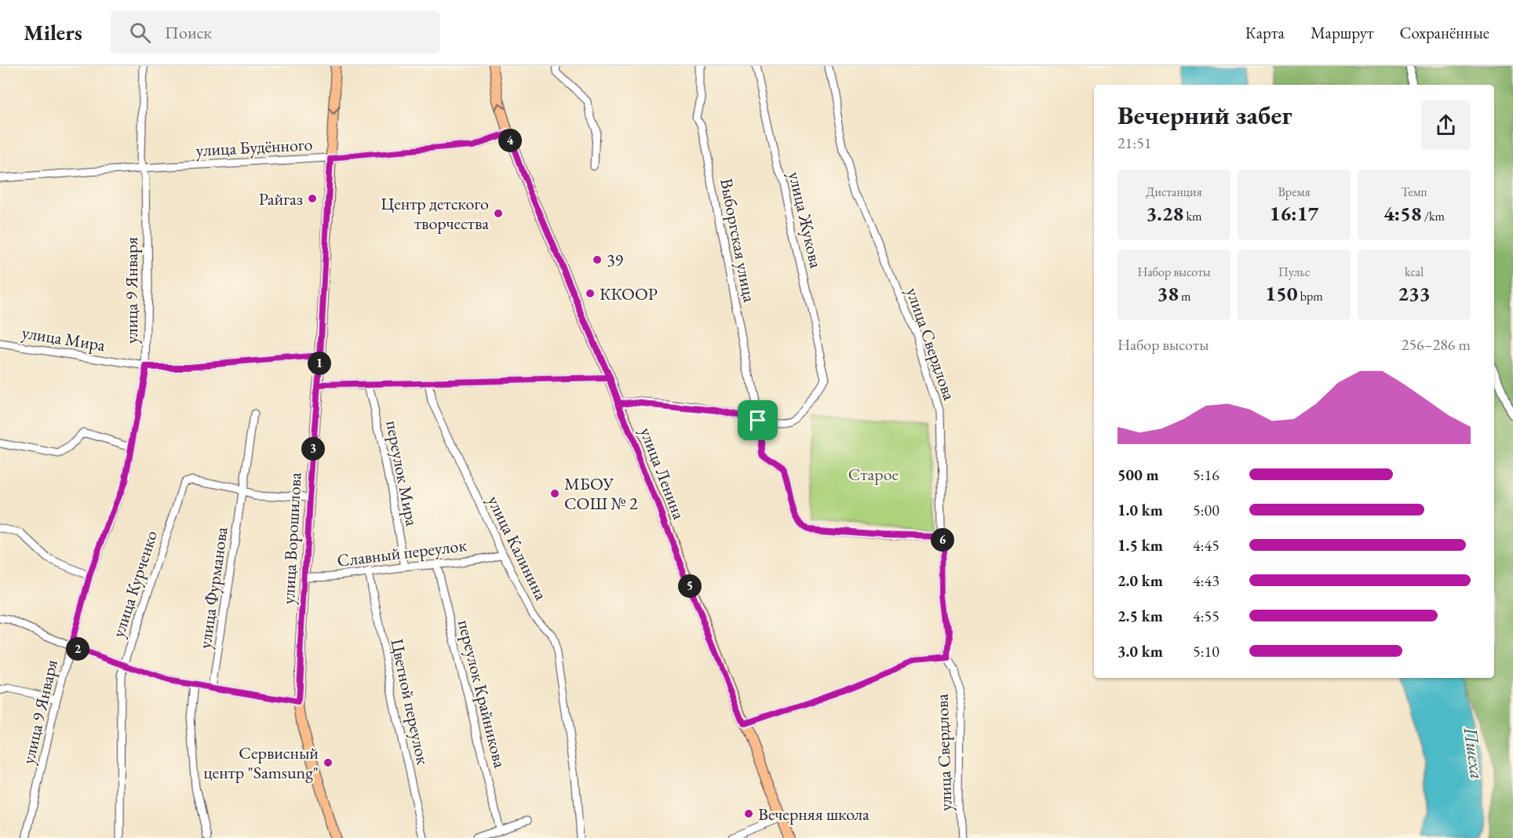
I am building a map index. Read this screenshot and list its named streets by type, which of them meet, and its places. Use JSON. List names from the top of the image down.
{
  "streets": {
    "main road": ["улица Ленина", "улица Ворошилова"],
    "street": [
      "улица Будённого",
      "улица Жукова",
      "Выборгская улица",
      "улица 9 Января",
      "улица Мира",
      "улица Свердлова",
      "переулок Мира",
      "улица Калинина",
      "Славный переулок",
      "улица Курченко",
      "улица Фурманова",
      "переулок Крайникова",
      "Цветной переулок"
    ]
  },
  "crossings": [
    ["улица Будённого", "улица 9 Января"],
    ["улица Будённого", "улица Ленина"],
    ["улица Будённого", "улица Ворошилова"],
    ["улица Жукова", "Выборгская улица"],
    ["улица 9 Января", "улица Мира"],
    ["улица Мира", "улица Ворошилова"],
    ["переулок Мира", "Славный переулок"],
    ["улица Ворошилова", "Славный переулок"],
    ["улица Калинина", "Славный переулок"],
    ["Славный переулок", "переулок Крайникова"],
    ["Славный переулок", "Цветной переулок"],
    ["улица Курченко", "улица Фурманова"]
  ],
  "water": ["Пшеха"],
  "parks": ["Старое"],
  "places": [
    "Райгаз",
    "Центр детского творчества",
    "39",
    "ККООР",
    "МБОУ СОШ № 2",
    "Сервисный центр \"Samsung\"",
    "Вечерняя школа"
  ],
  "page": {
    "header": "Milers",
    "search": "Поиск",
    "nav": ["Карта", "Маршрут", "Сохранённые"],
    "heading": ["Вечерний забег", "21:51"],
    "pins": [
      "4",
      "1",
      "3",
      "6",
      "5",
      "2"
    ],
    "stats": [
      ["Дистанция", "3.28 km"],
      ["Время", "16:17"],
      ["Темп", "4:58 /km"],
      ["Набор высоты", "38 m"],
      ["Пульс", "150 bpm"],
      ["kcal", "233"]
    ],
    "chart": ["Набор высоты", "256–286 m"],
    "list": [
      {
        "name": "500 m",
        "note": "5:16"
      },
      {
        "name": "1.0 km",
        "note": "5:00"
      },
      {
        "name": "1.5 km",
        "note": "4:45"
      },
      {
        "name": "2.0 km",
        "note": "4:43"
      },
      {
        "name": "2.5 km",
        "note": "4:55"
      },
      {
        "name": "3.0 km",
        "note": "5:10"
      }
    ]
  }
}
